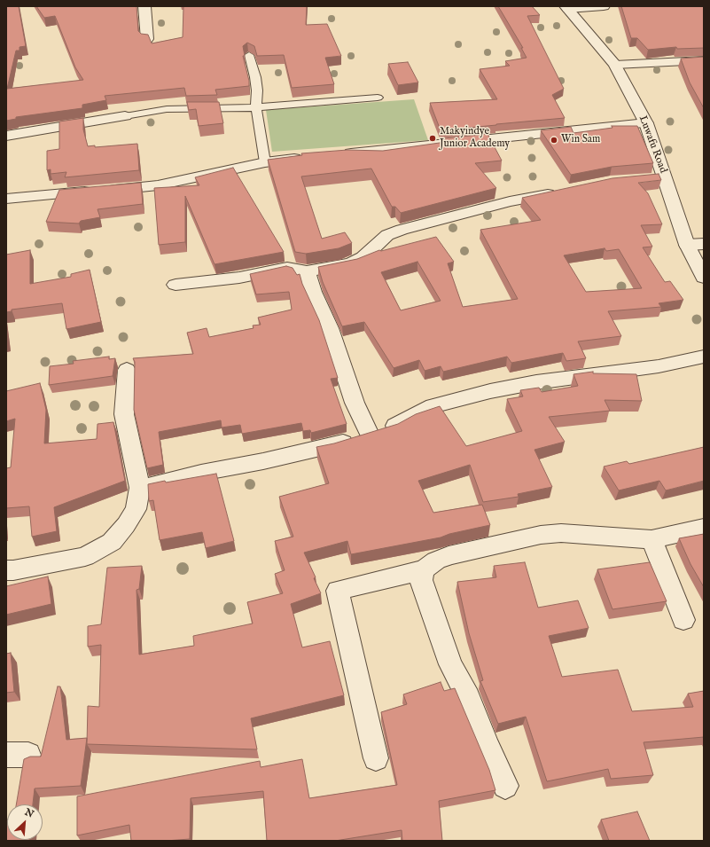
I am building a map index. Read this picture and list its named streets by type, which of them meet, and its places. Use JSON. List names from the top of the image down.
{
  "streets": {
    "street": ["Luwafu Road"]
  },
  "places": ["Makyindye Junior Academy", "Win Sam"],
  "north": "top right"
}
